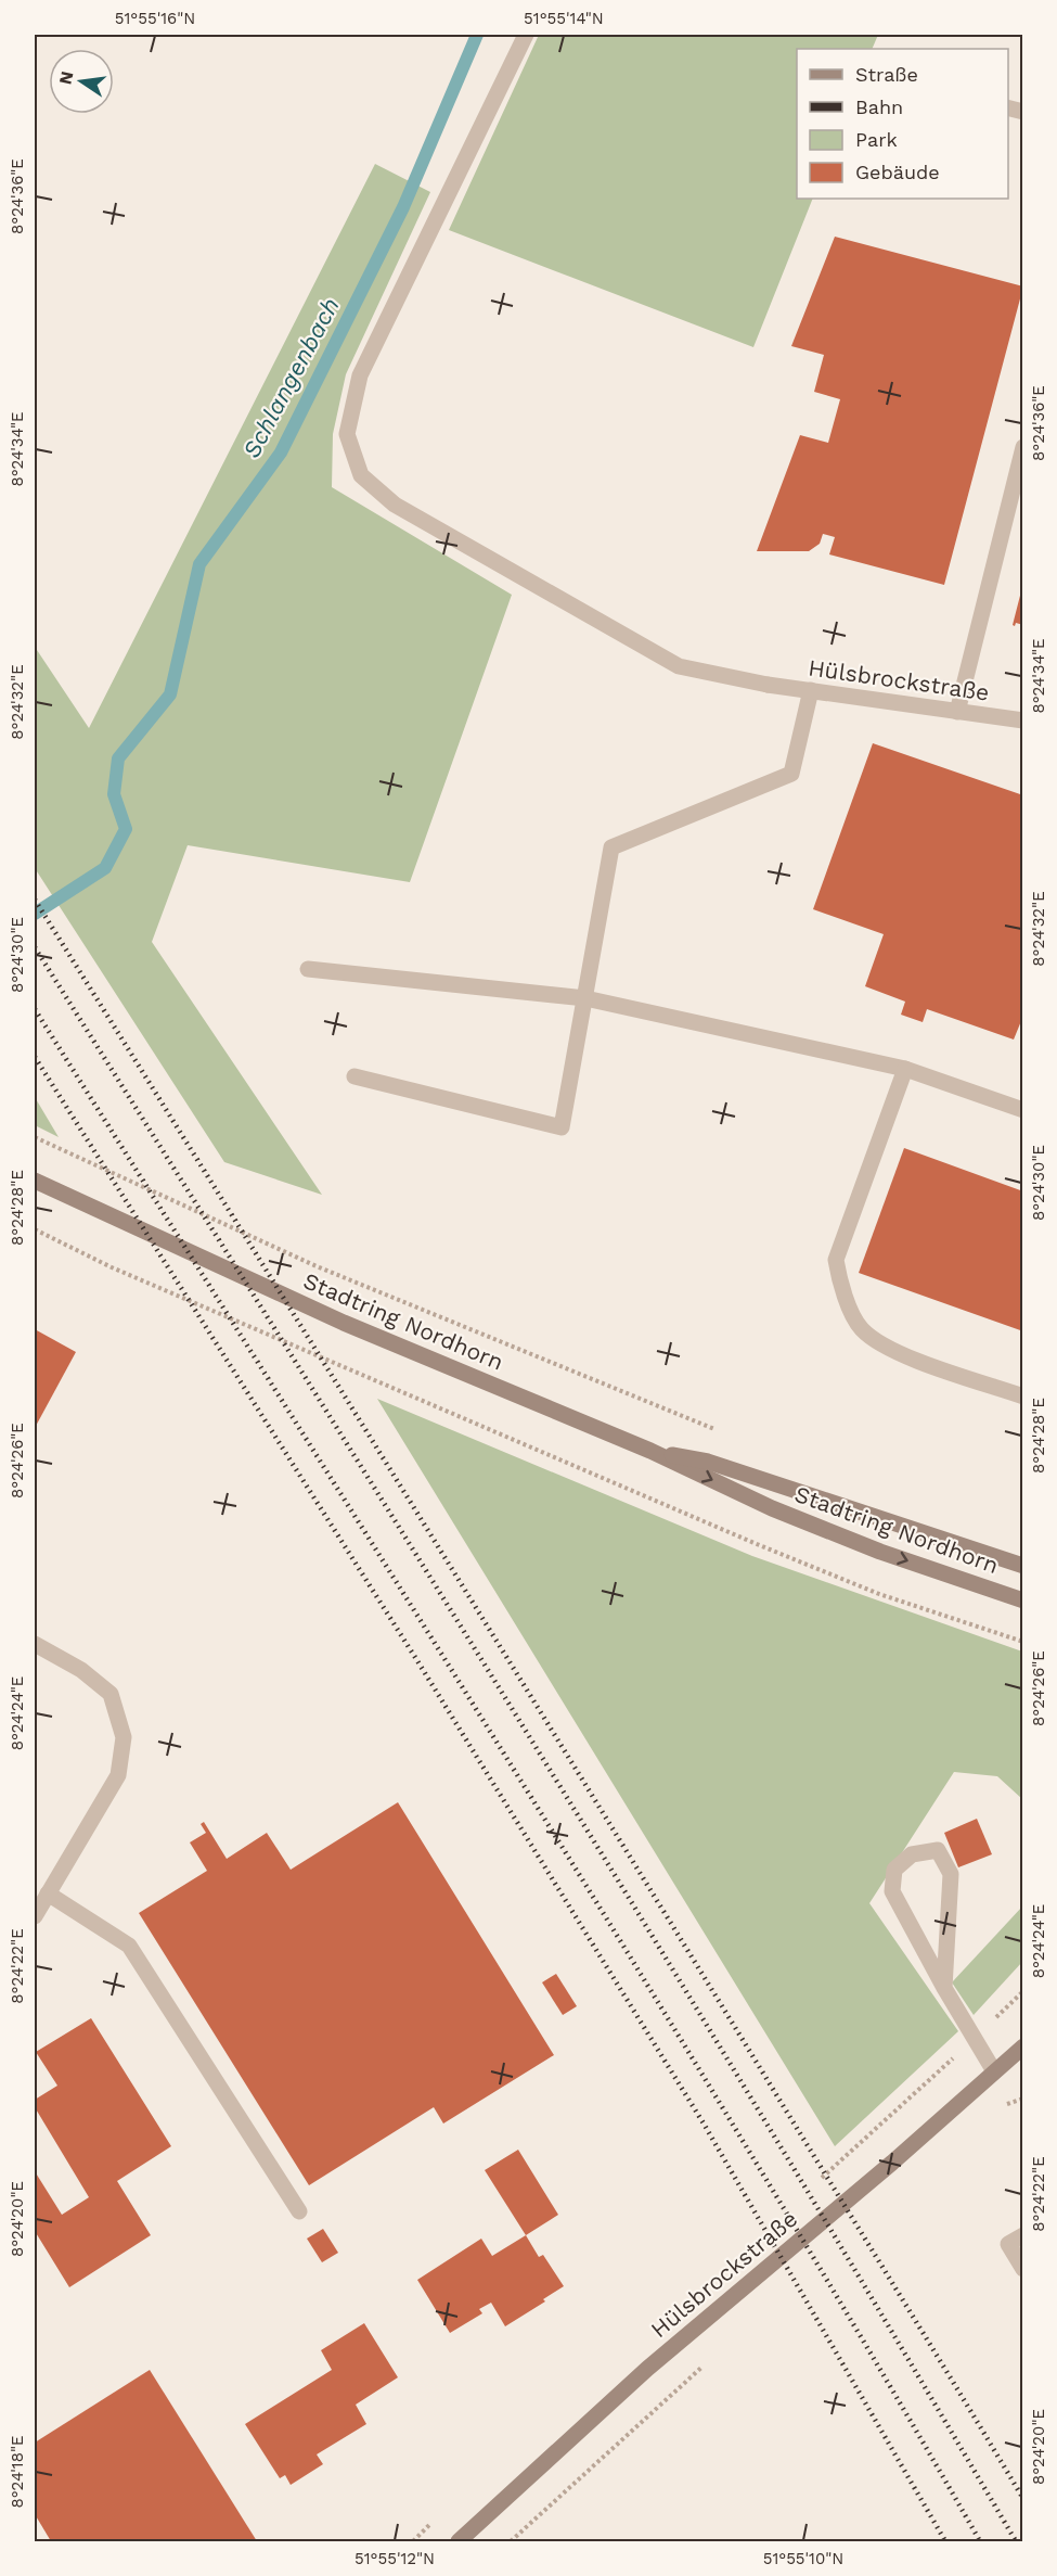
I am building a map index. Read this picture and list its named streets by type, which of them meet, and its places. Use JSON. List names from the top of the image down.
{
  "streets": {
    "main road": ["Hülsbrockstraße", "Stadtring Nordhorn"]
  },
  "water": ["Schlangenbach"],
  "legend": [
    "Straße",
    "Bahn",
    "Park",
    "Gebäude"
  ],
  "north": "left",
  "coordinates": [
    "51°55'16\"N",
    "51°55'14\"N",
    "8°24'36\"E",
    "8°24'34\"E",
    "8°24'32\"E",
    "8°24'30\"E",
    "8°24'28\"E",
    "8°24'26\"E",
    "8°24'24\"E",
    "8°24'22\"E",
    "8°24'20\"E",
    "8°24'18\"E",
    "51°55'12\"N",
    "51°55'10\"N"
  ]
}
